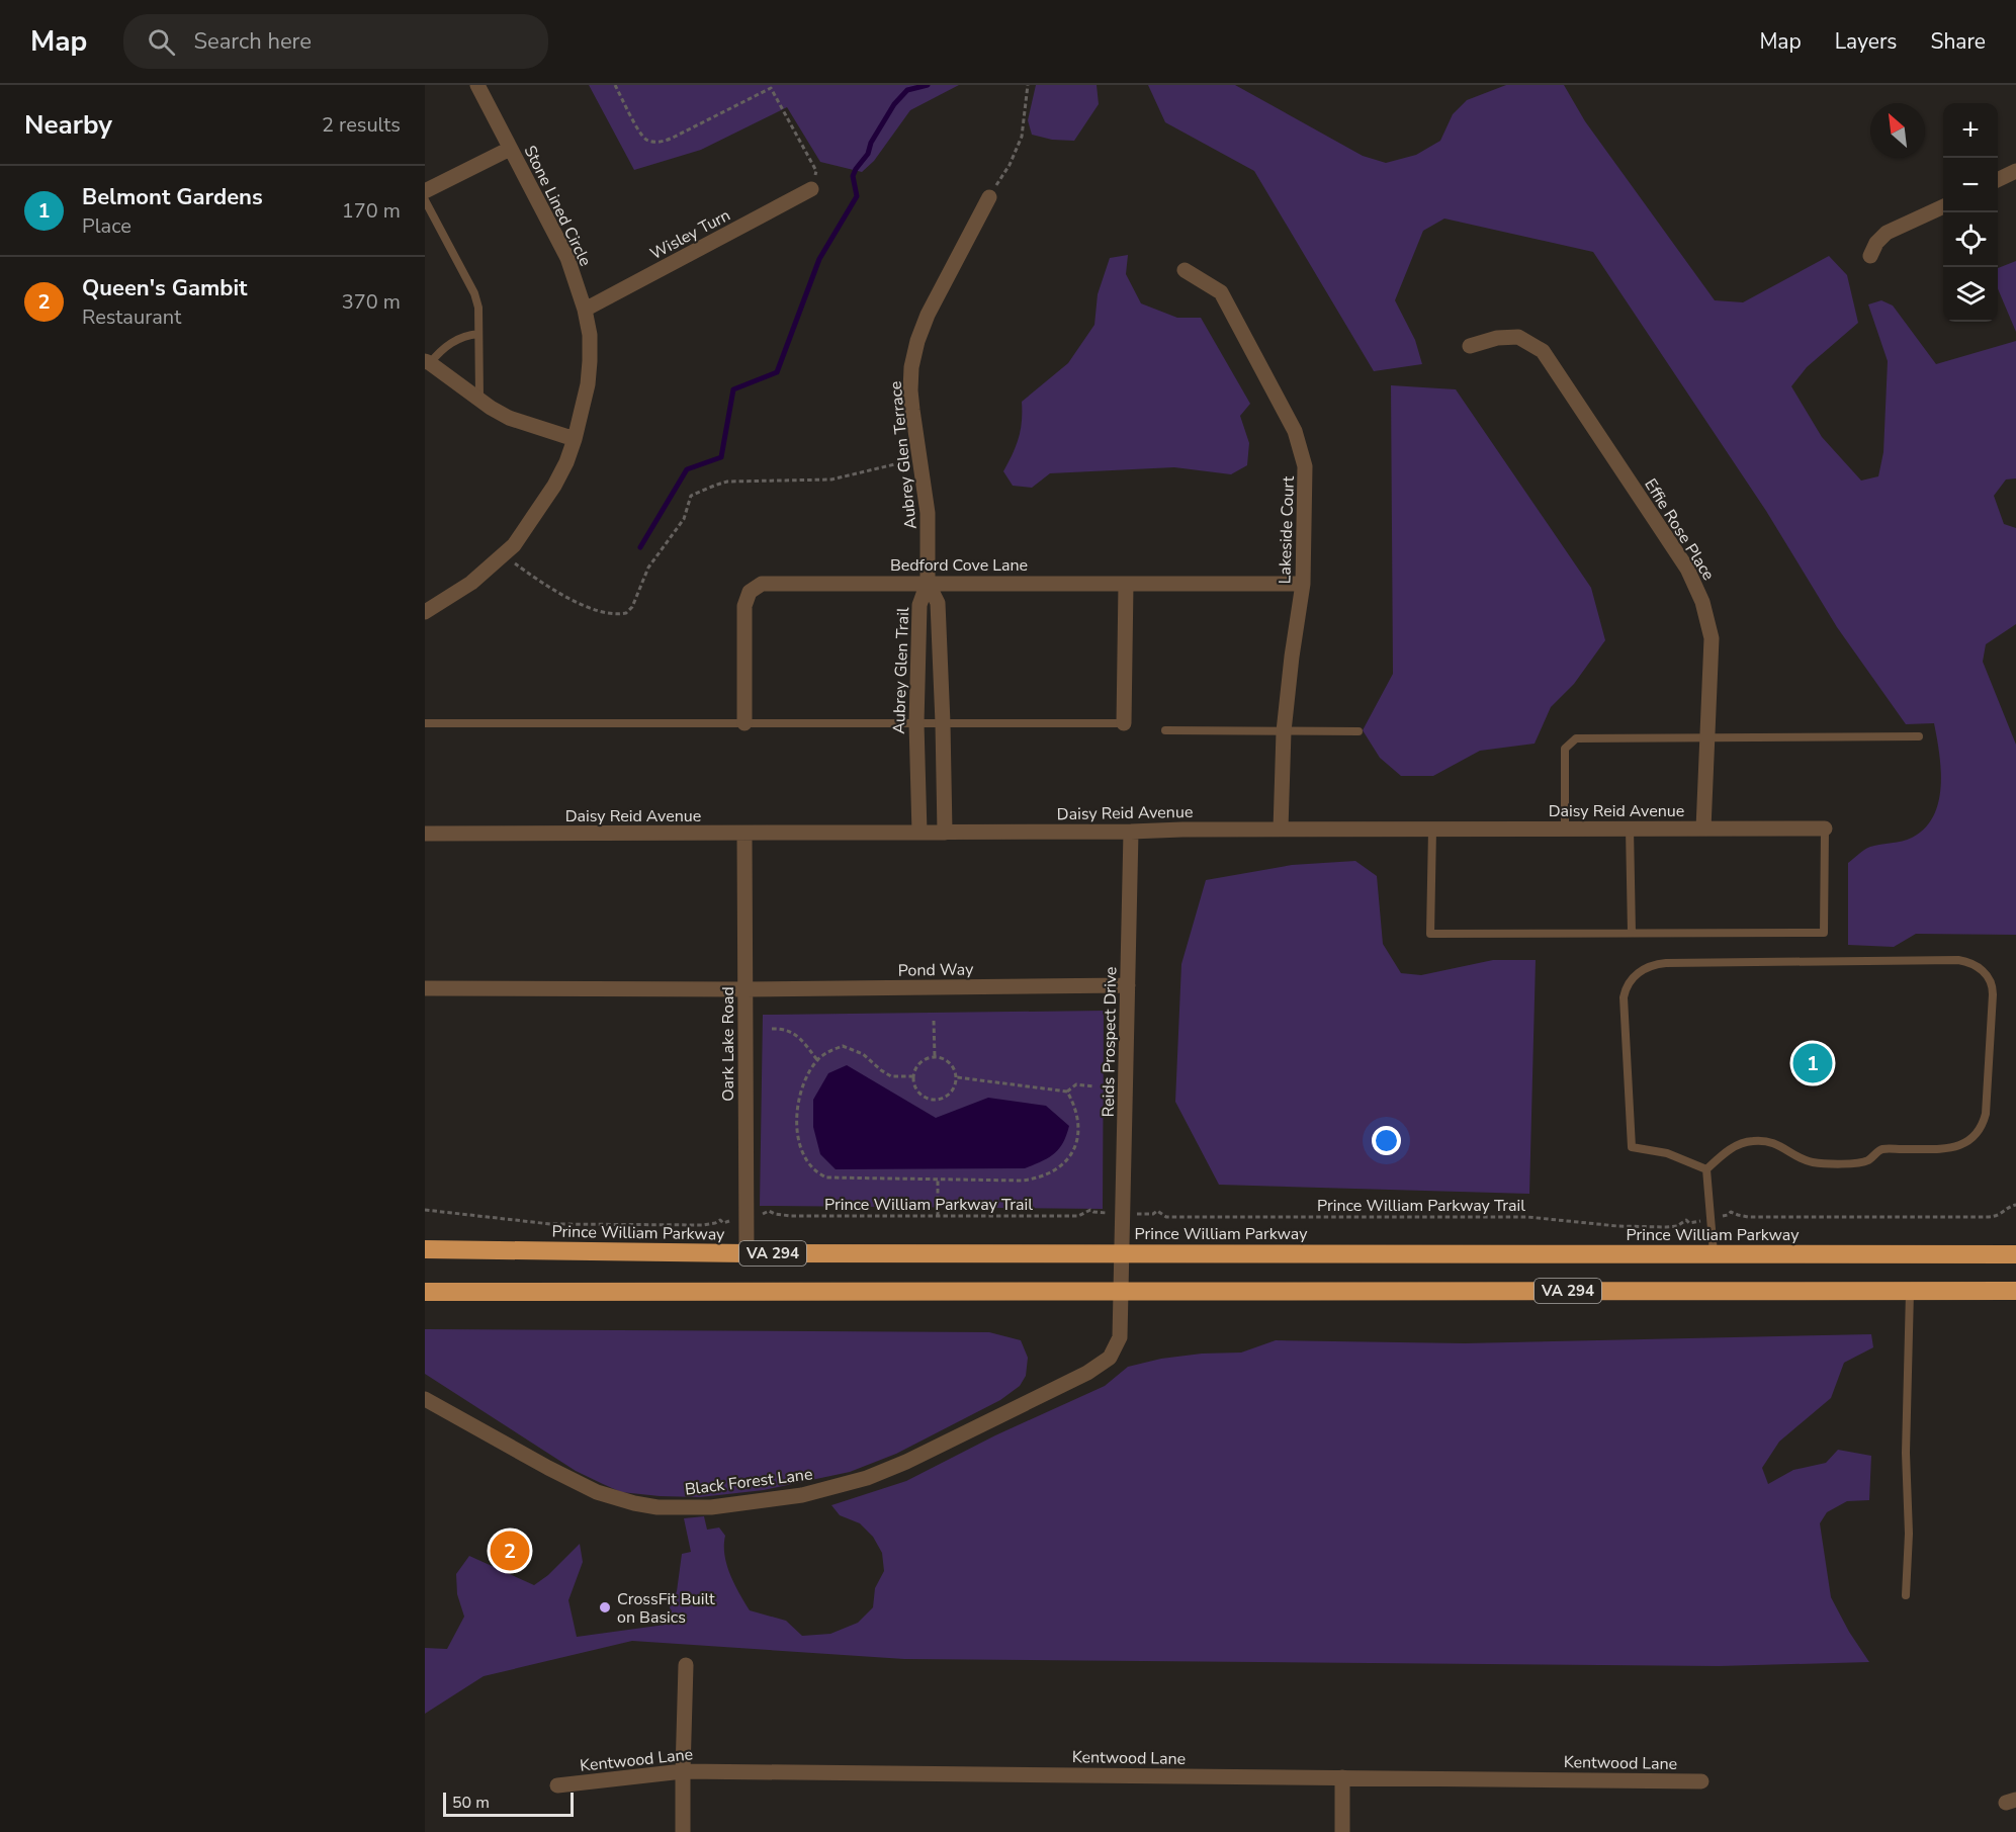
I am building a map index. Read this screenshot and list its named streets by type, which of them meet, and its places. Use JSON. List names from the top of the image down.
{
  "streets": {
    "highway": ["Prince William Parkway", "VA 294"],
    "street": [
      "Stone Lined Circle",
      "Wisley Turn",
      "Aubrey Glen Terrace",
      "Effie Rose Place",
      "Lakeside Court",
      "Bedford Cove Lane",
      "Aubrey Glen Trail",
      "Daisy Reid Avenue",
      "Pond Way",
      "Reids Prospect Drive",
      "Oark Lake Road",
      "Black Forest Lane",
      "Kentwood Lane"
    ],
    "path": ["Prince William Parkway Trail"]
  },
  "crossings": [
    ["Stone Lined Circle", "Wisley Turn"],
    ["Aubrey Glen Terrace", "Bedford Cove Lane"],
    ["Aubrey Glen Terrace", "Aubrey Glen Trail"],
    ["Effie Rose Place", "Daisy Reid Avenue"],
    ["Lakeside Court", "Bedford Cove Lane"],
    ["Lakeside Court", "Daisy Reid Avenue"],
    ["Bedford Cove Lane", "Aubrey Glen Trail"],
    ["Aubrey Glen Trail", "Daisy Reid Avenue"],
    ["Daisy Reid Avenue", "Reids Prospect Drive"],
    ["Daisy Reid Avenue", "Oark Lake Road"],
    ["Pond Way", "Reids Prospect Drive"],
    ["Pond Way", "Oark Lake Road"],
    ["Reids Prospect Drive", "Prince William Parkway"],
    ["Reids Prospect Drive", "Black Forest Lane"],
    ["Oark Lake Road", "Prince William Parkway"],
    ["Prince William Parkway", "Black Forest Lane"],
    ["VA 294", "Black Forest Lane"]
  ],
  "places": ["CrossFit Built on Basics"],
  "scale_bar": "50 m",
  "north": "top left",
  "page": {
    "header": "Map",
    "search": "Search here",
    "nav": ["Map", "Layers", "Share"],
    "heading": ["Nearby", "2 results"],
    "map_buttons": ["+", "−"],
    "list": [
      {
        "mark": "1",
        "name": "Belmont Gardens",
        "note": "Place",
        "value": "170 m"
      },
      {
        "mark": "2",
        "name": "Queen's Gambit",
        "note": "Restaurant",
        "value": "370 m"
      }
    ],
    "pins": ["1", "2"],
    "scale": "50 m"
  }
}
